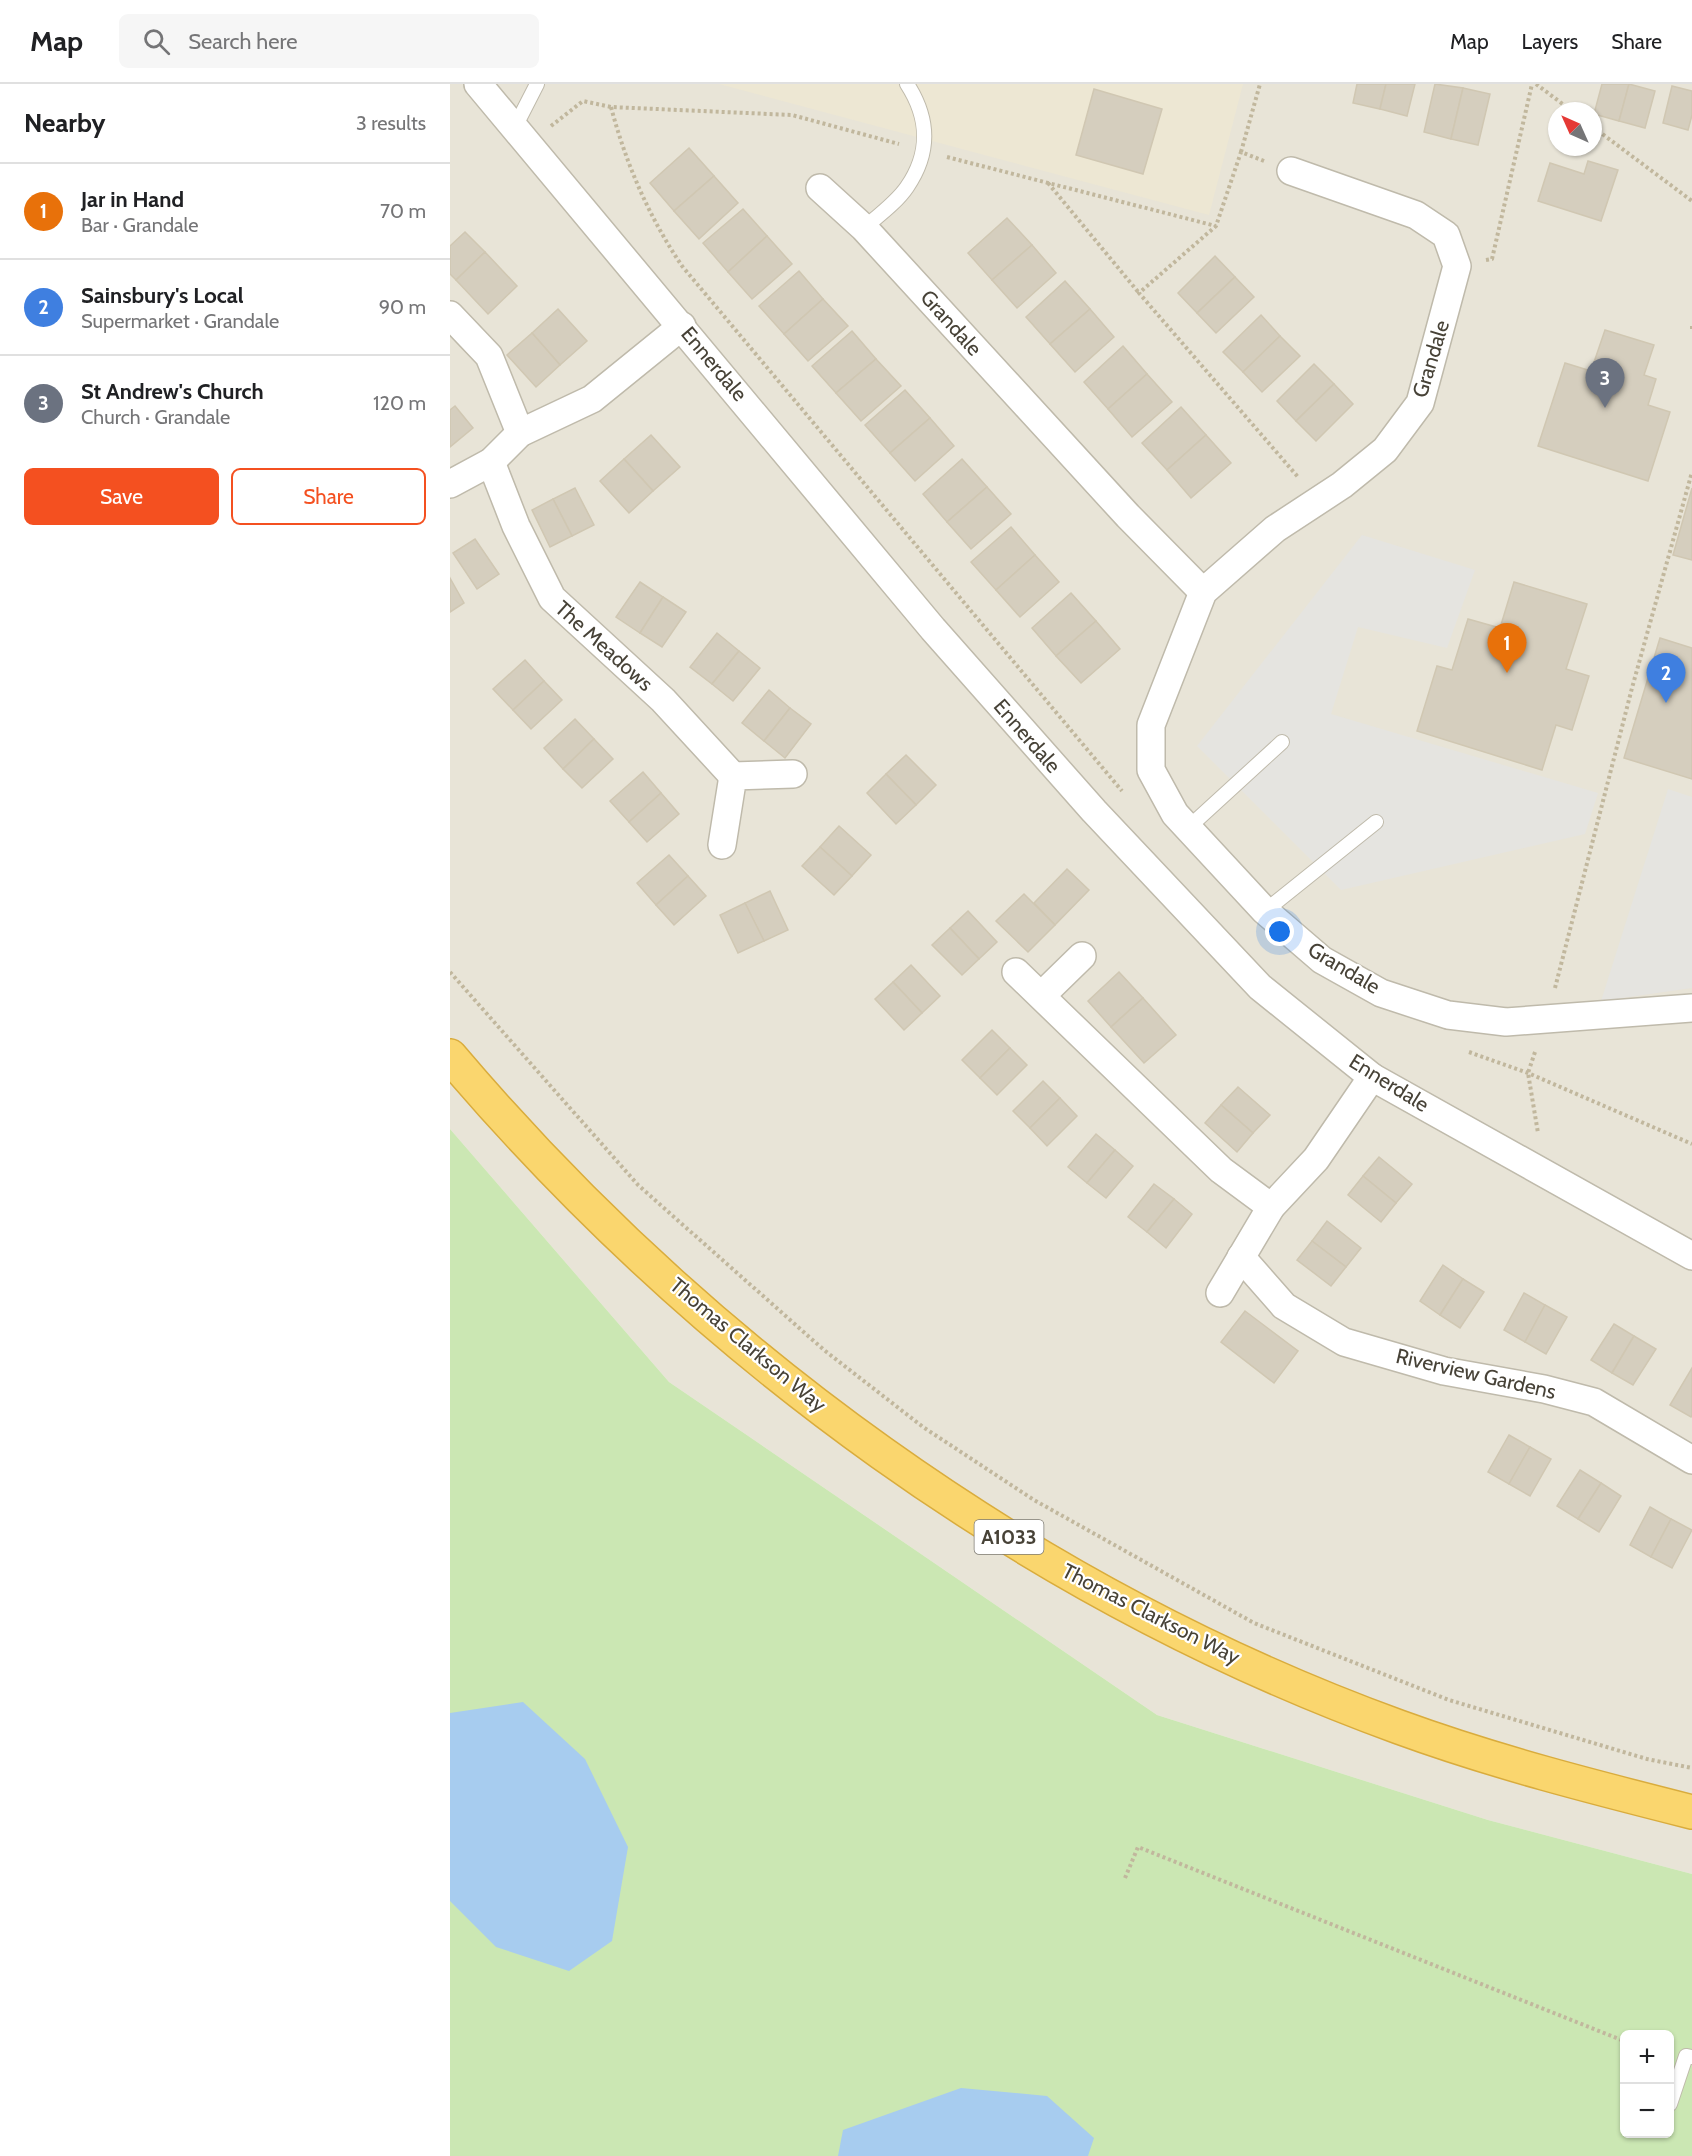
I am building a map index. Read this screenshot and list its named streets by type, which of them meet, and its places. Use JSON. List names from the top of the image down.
{
  "streets": {
    "highway": ["Thomas Clarkson Way", "A1033"],
    "street": [
      "Grandale",
      "Ennerdale",
      "The Meadows",
      "Riverview Gardens"
    ]
  },
  "north": "top left",
  "page": {
    "header": "Map",
    "search": "Search here",
    "nav": ["Map", "Layers", "Share"],
    "heading": ["Nearby", "3 results"],
    "list": [
      {
        "mark": "1",
        "name": "Jar in Hand",
        "note": "Bar · Grandale",
        "value": "70 m"
      },
      {
        "mark": "2",
        "name": "Sainsbury's Local",
        "note": "Supermarket · Grandale",
        "value": "90 m"
      },
      {
        "mark": "3",
        "name": "St Andrew's Church",
        "note": "Church · Grandale",
        "value": "120 m"
      }
    ],
    "pins": ["3", "1", "2"],
    "buttons": ["Save", "Share"],
    "map_buttons": ["+", "−"]
  }
}
